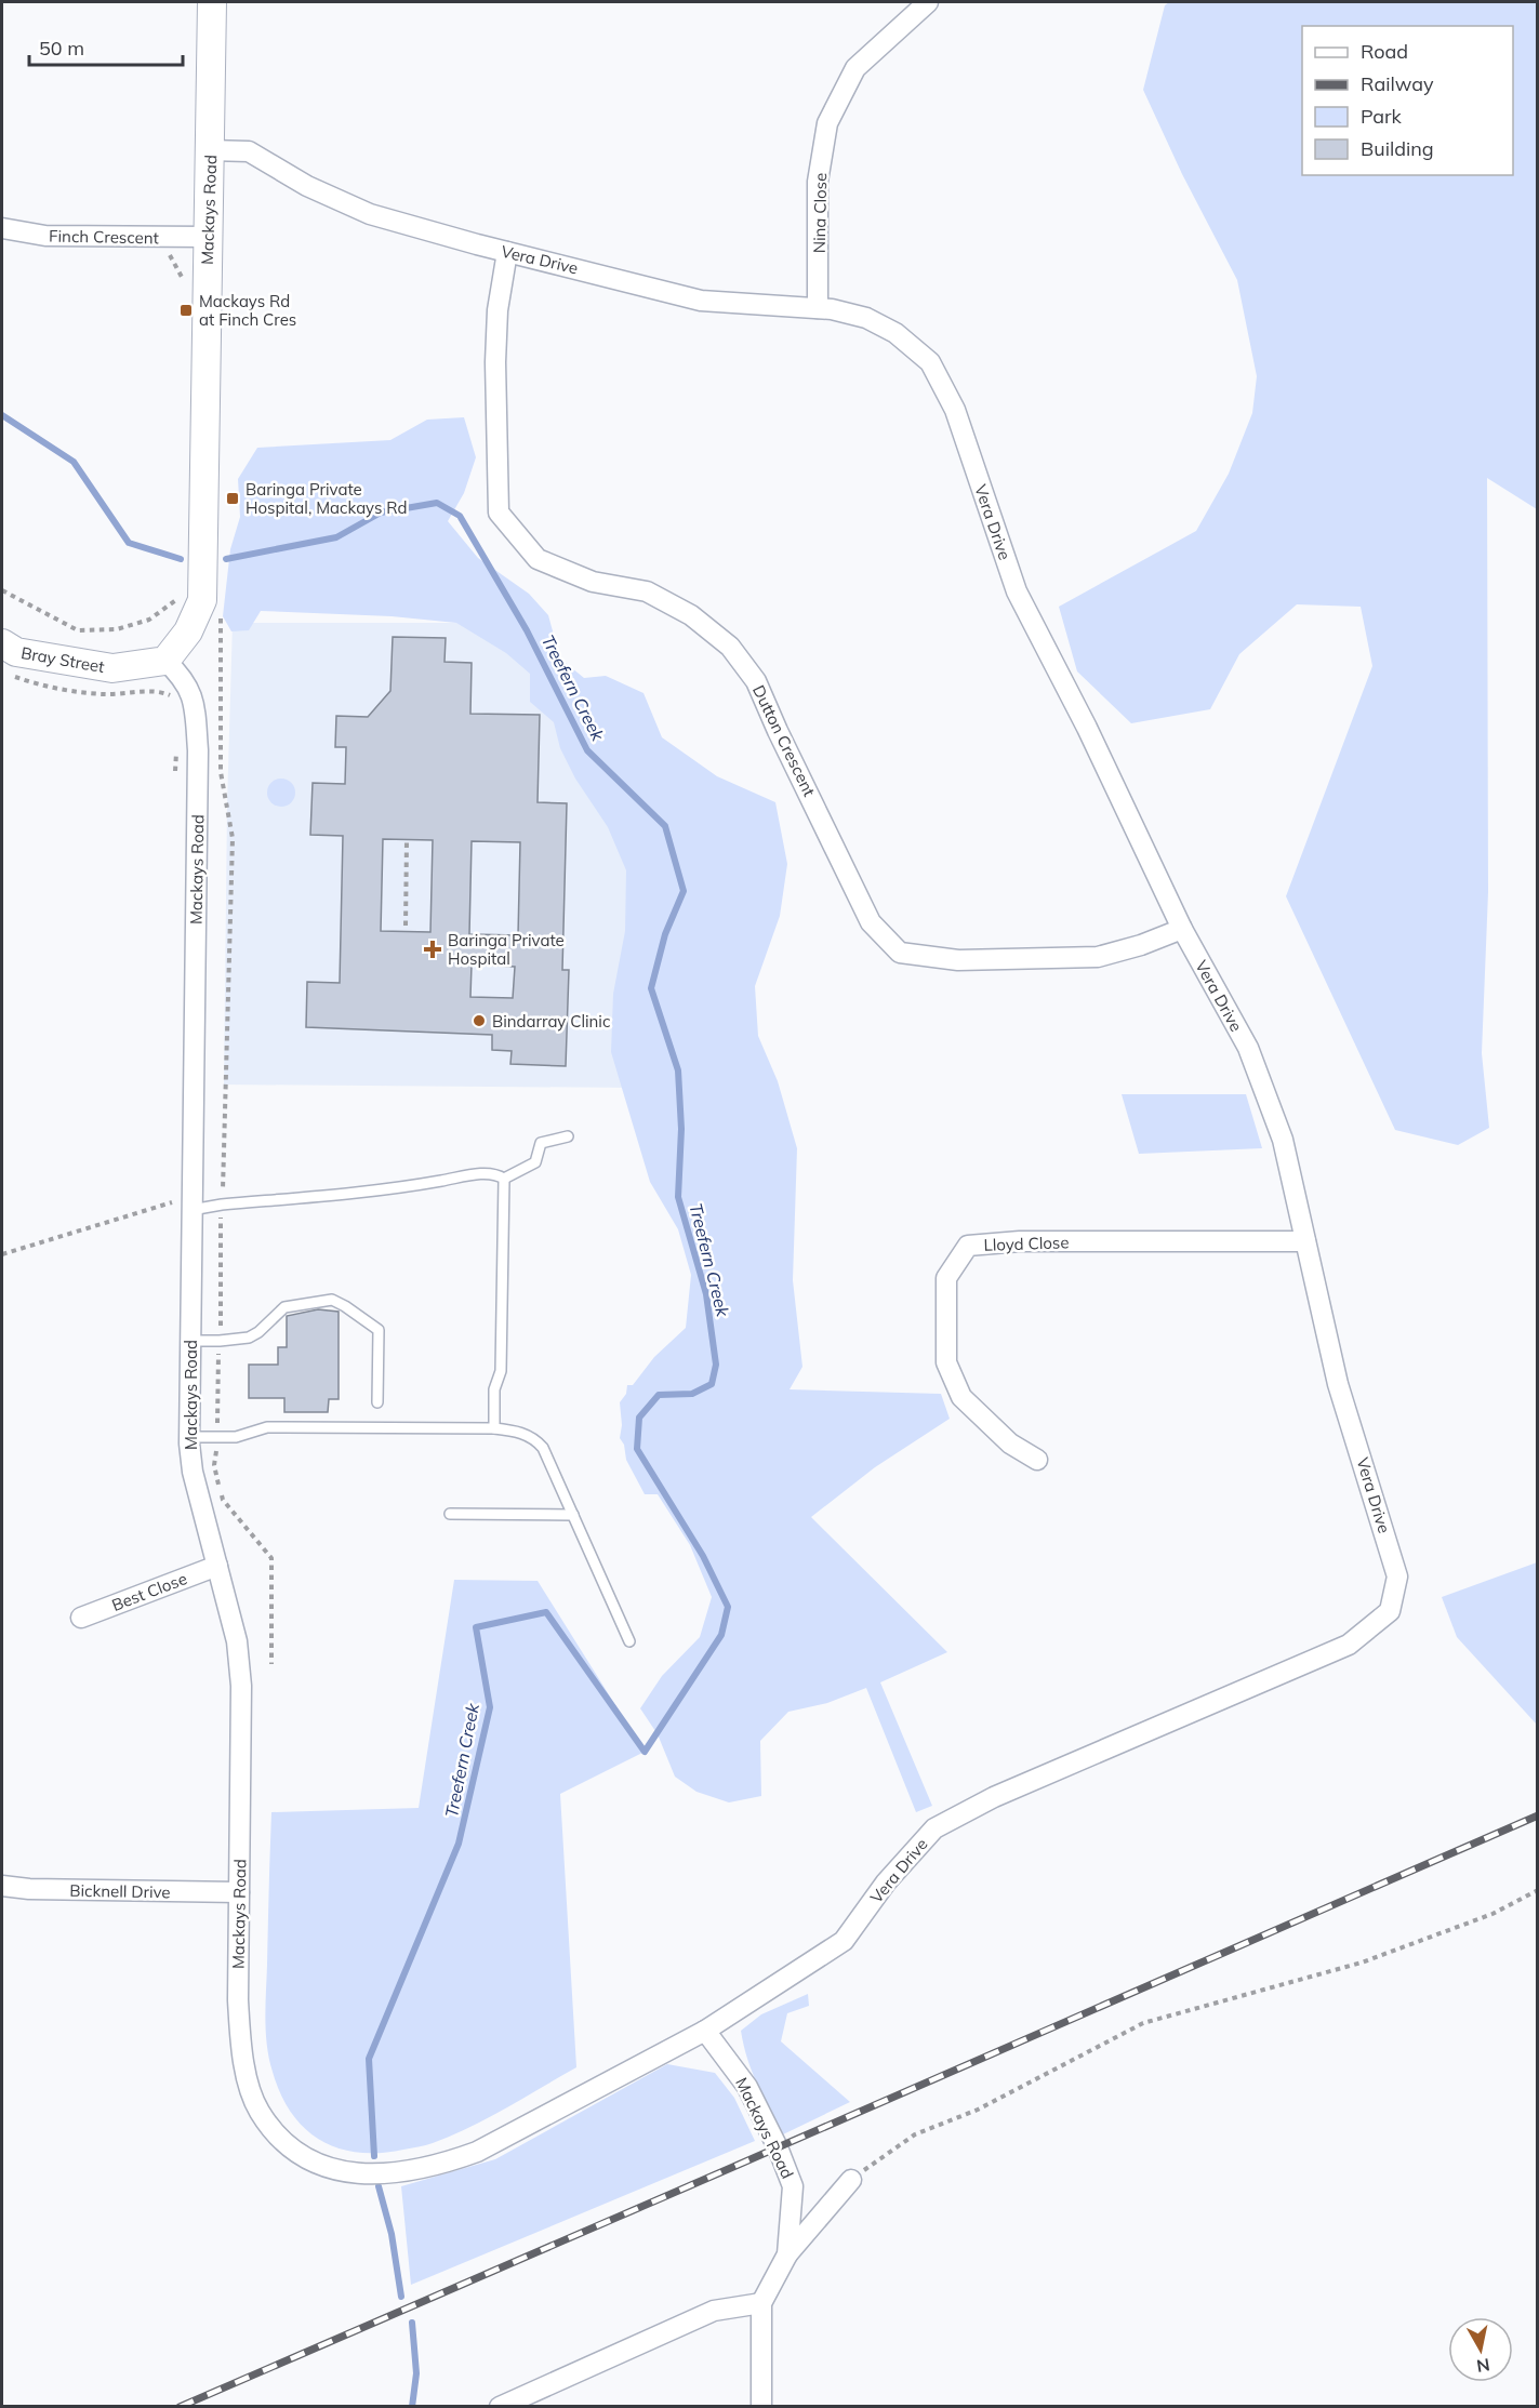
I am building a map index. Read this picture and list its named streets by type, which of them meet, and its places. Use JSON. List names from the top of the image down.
{
  "streets": {
    "street": [
      "Mackays Road",
      "Nina Close",
      "Finch Crescent",
      "Vera Drive",
      "Bray Street",
      "Dutton Crescent",
      "Lloyd Close",
      "Best Close",
      "Bicknell Drive"
    ]
  },
  "crossings": [
    ["Mackays Road", "Finch Crescent"],
    ["Mackays Road", "Vera Drive"],
    ["Mackays Road", "Bray Street"],
    ["Mackays Road", "Best Close"],
    ["Mackays Road", "Bicknell Drive"],
    ["Nina Close", "Vera Drive"],
    ["Vera Drive", "Dutton Crescent"],
    ["Vera Drive", "Lloyd Close"]
  ],
  "water": ["Treefern Creek"],
  "places": {
    "transit": ["Mackays Rd at Finch Cres", "Baringa Private Hospital, Mackays Rd"],
    "health": ["Baringa Private Hospital"],
    "other": ["Bindarray Clinic"]
  },
  "legend": [
    "Road",
    "Railway",
    "Park",
    "Building"
  ],
  "scale_bar": "50 m",
  "north": "bottom"
}
